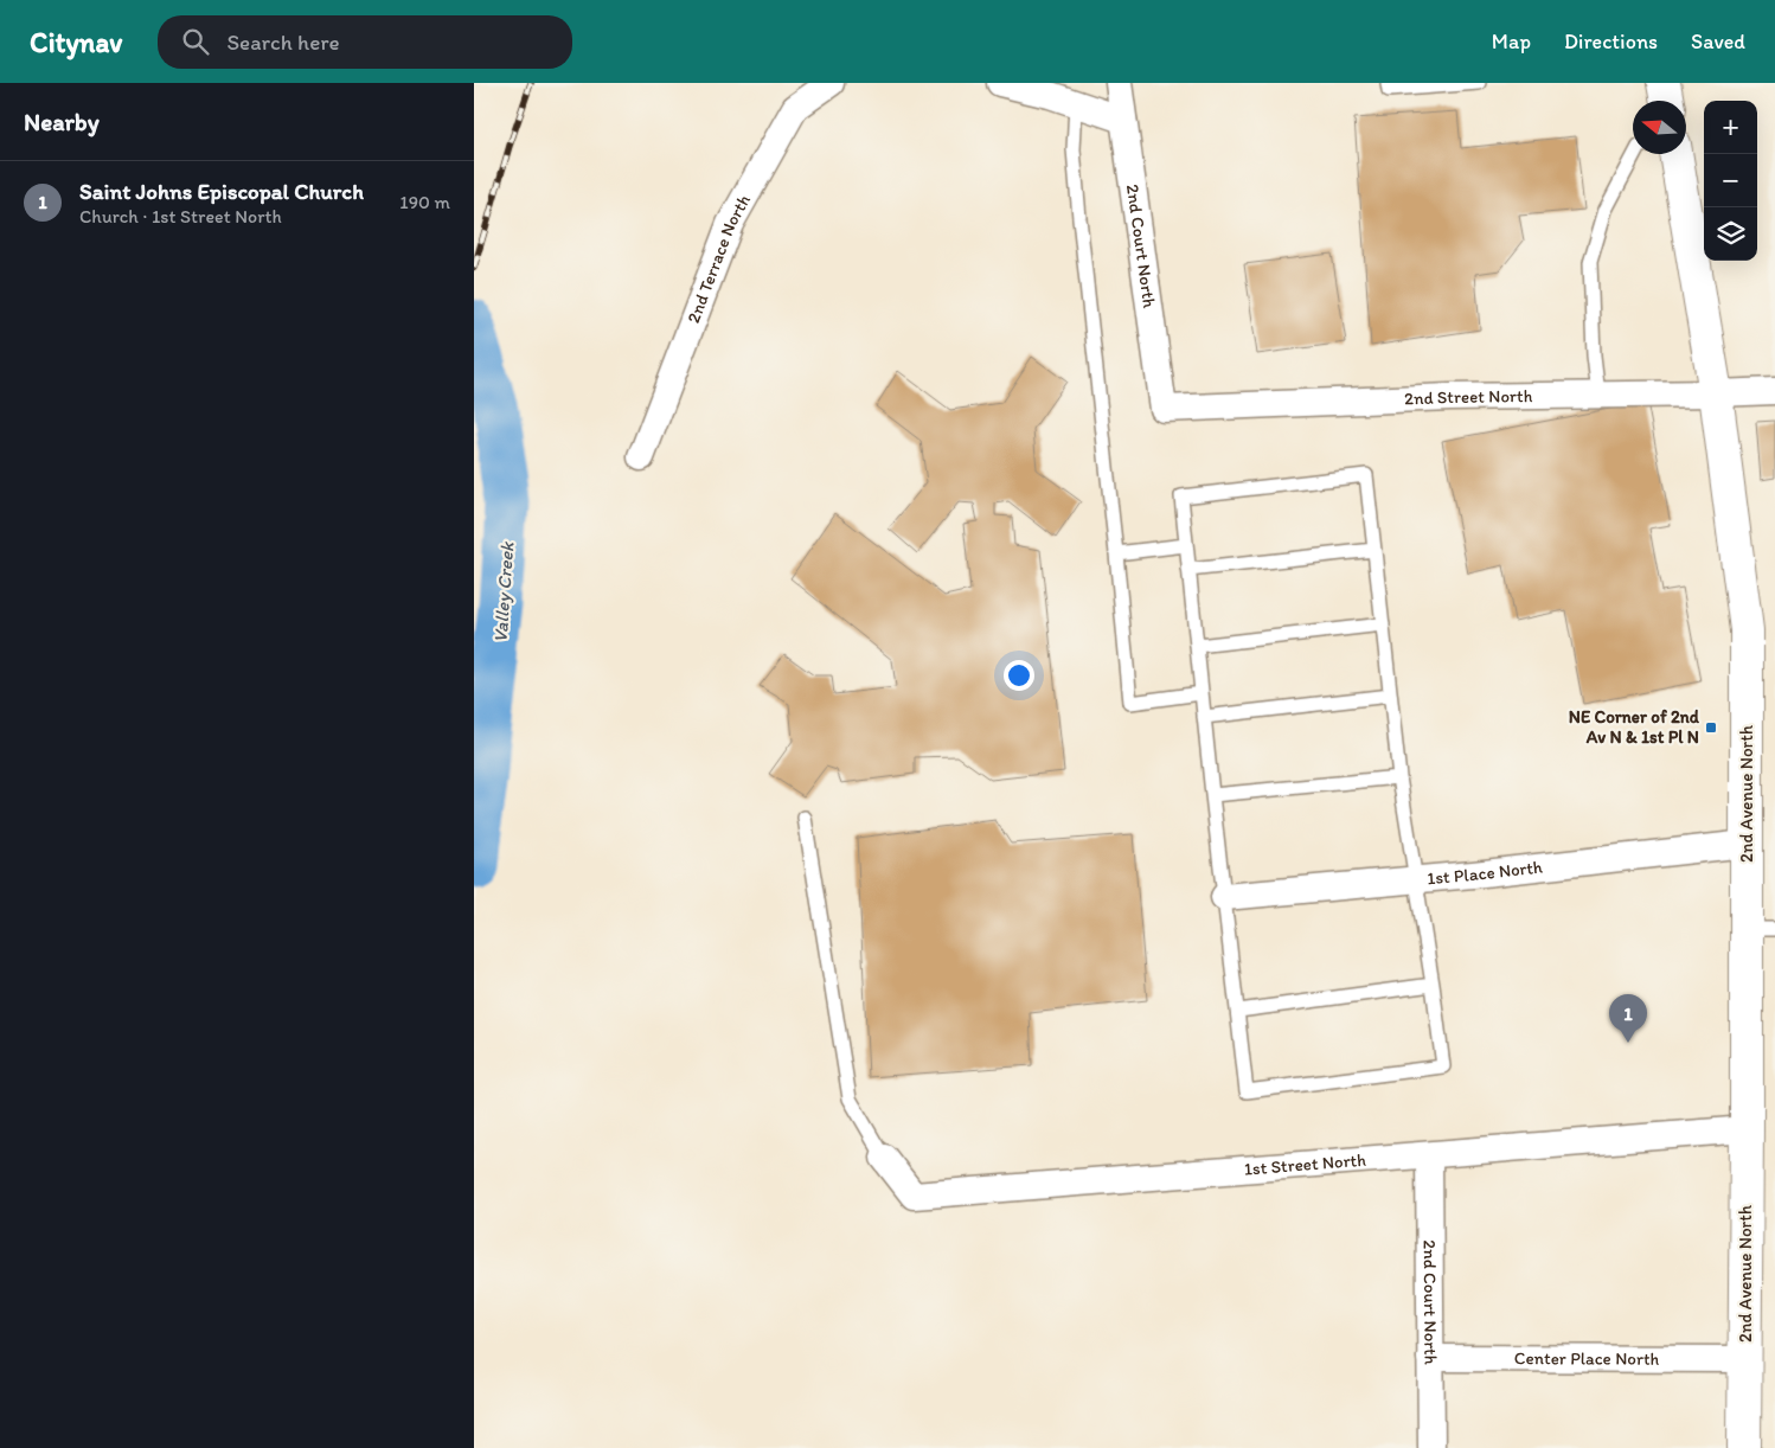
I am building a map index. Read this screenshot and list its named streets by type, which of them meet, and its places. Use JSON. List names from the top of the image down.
{
  "streets": {
    "street": [
      "2nd Court North",
      "2nd Terrace North",
      "2nd Street North",
      "2nd Avenue North",
      "1st Place North",
      "1st Street North",
      "Center Place North"
    ]
  },
  "crossings": [
    ["2nd Court North", "2nd Street North"],
    ["2nd Court North", "1st Street North"],
    ["2nd Court North", "Center Place North"],
    ["2nd Street North", "2nd Avenue North"],
    ["2nd Avenue North", "1st Place North"],
    ["2nd Avenue North", "1st Street North"],
    ["2nd Avenue North", "Center Place North"]
  ],
  "water": ["Valley Creek"],
  "places": {
    "transit": ["NE Corner of 2nd Av N & 1st Pl N"]
  },
  "north": "left",
  "page": {
    "header": "Citynav",
    "search": "Search here",
    "nav": ["Map", "Directions", "Saved"],
    "heading": "Nearby",
    "map_buttons": ["+", "−"],
    "list": [
      {
        "mark": "1",
        "name": "Saint Johns Episcopal Church",
        "note": "Church · 1st Street North",
        "value": "190 m"
      }
    ],
    "pins": "1"
  }
}
